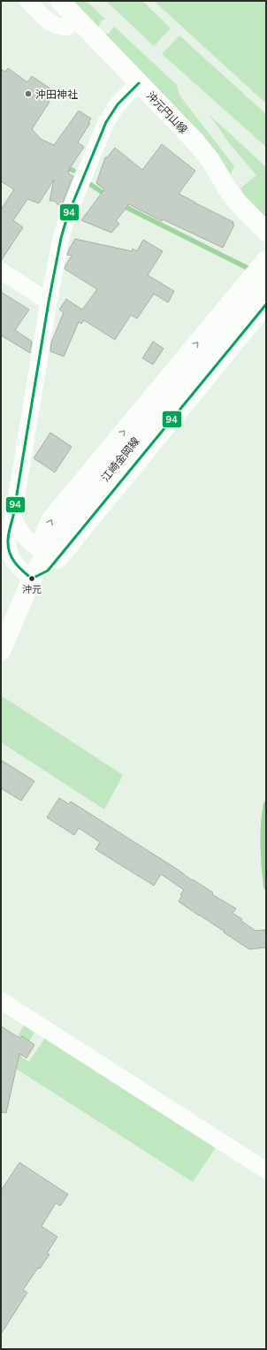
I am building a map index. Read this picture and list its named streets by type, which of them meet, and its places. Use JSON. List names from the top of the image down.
{
  "streets": {
    "main road": ["沖元円山線", "江崎金岡線"]
  },
  "places": ["沖田神社", "沖元"],
  "lines": ["transit line 94"]
}
